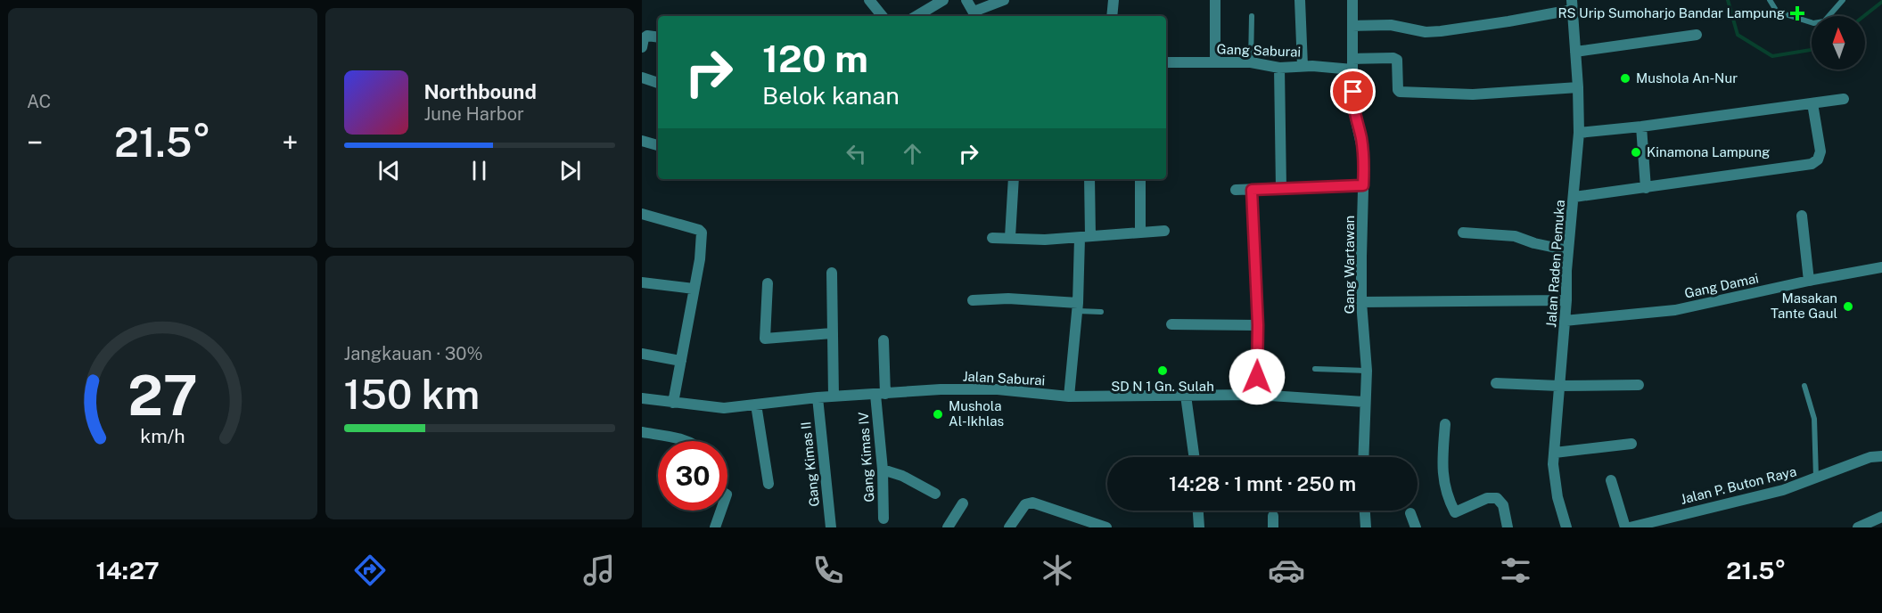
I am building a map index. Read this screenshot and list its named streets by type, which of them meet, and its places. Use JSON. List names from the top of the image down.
{
  "streets": {
    "street": [
      "Gang Saburai",
      "Jalan Raden Pemuka",
      "Gang Wartawan",
      "Gang Damai",
      "Jalan Saburai",
      "Gang Kimas IV",
      "Gang Kimas II",
      "Jalan P. Buton Raya"
    ]
  },
  "crossings": [
    ["Gang Saburai", "Jalan Raden Pemuka"],
    ["Gang Saburai", "Gang Wartawan"],
    ["Jalan Raden Pemuka", "Gang Damai"],
    ["Gang Wartawan", "Jalan Saburai"],
    ["Jalan Saburai", "Gang Kimas IV"],
    ["Jalan Saburai", "Gang Kimas II"]
  ],
  "places": {
    "health": ["RS Urip Sumoharjo Bandar Lampung"],
    "other": [
      "Mushola An-Nur",
      "Kinamona Lampung",
      "Masakan Tante Gaul",
      "SD N 1 Gn. Sulah",
      "Mushola Al-Ikhlas"
    ]
  },
  "north": "top",
  "page": {
    "tile": [
      "AC",
      ["Jangkauan · 30%", "150 km"]
    ],
    "turn": ["120 m", "Belok kanan"],
    "song": ["Northbound", "June Harbor"],
    "heat": ["−", "21.5°", "+"],
    "limit": "30",
    "trip": "14:28 · 1 mnt · 250 m",
    "tabs": ["14:27", "21.5°"],
    "gauge": ["27", "km/h"]
  }
}
